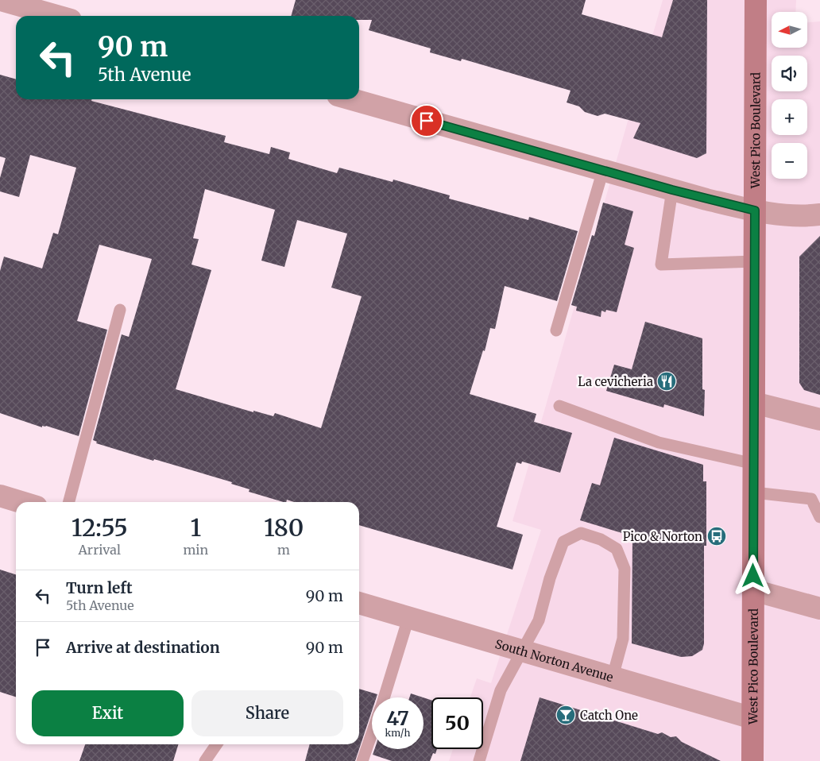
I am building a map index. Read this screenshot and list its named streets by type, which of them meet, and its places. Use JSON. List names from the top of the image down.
{
  "streets": {
    "main road": ["West Pico Boulevard"],
    "street": ["South Norton Avenue"]
  },
  "crossings": [
    ["West Pico Boulevard", "South Norton Avenue"]
  ],
  "places": {
    "restaurant": ["La cevicheria"],
    "bus stop": ["Pico & Norton"],
    "bar": ["Catch One"]
  },
  "north": "left",
  "page": {
    "map_buttons": ["+", "−"],
    "turn": ["90 m", "5th Avenue"],
    "eta": [
      "12:55",
      "Arrival",
      "1",
      "min",
      "180",
      "m"
    ],
    "list": [
      {
        "name": "Turn left",
        "note": "5th Avenue",
        "value": "90 m"
      },
      {
        "name": "Arrive at destination",
        "value": "90 m"
      }
    ],
    "buttons": ["Exit", "Share"],
    "speed": "47 km/h",
    "limit": "50"
  }
}
